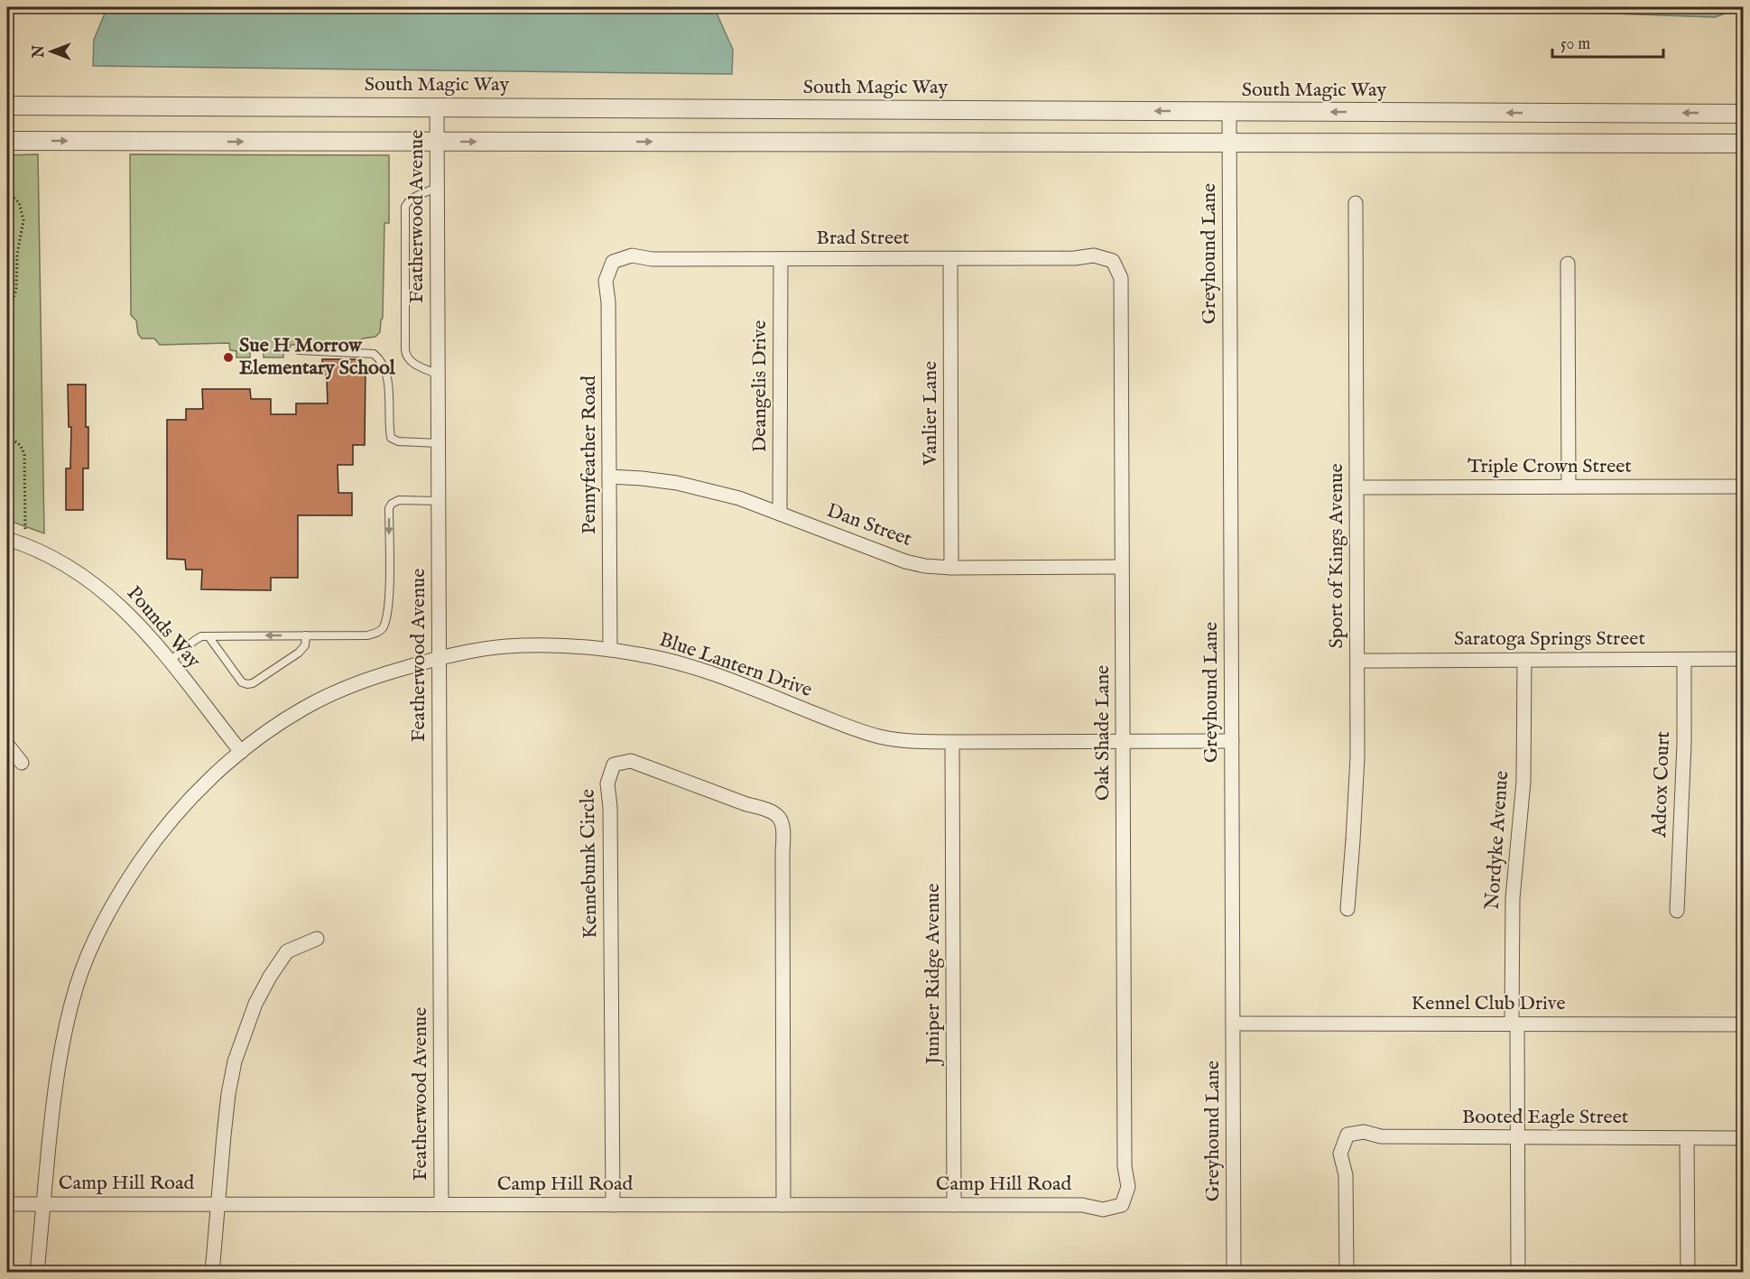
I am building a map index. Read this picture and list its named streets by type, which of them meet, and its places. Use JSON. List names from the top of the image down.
{
  "streets": {
    "street": [
      "South Magic Way",
      "Featherwood Avenue",
      "Brad Street",
      "Greyhound Lane",
      "Deangelis Drive",
      "Vanlier Lane",
      "Pennyfeather Road",
      "Triple Crown Street",
      "Dan Street",
      "Sport of Kings Avenue",
      "Pounds Way",
      "Saratoga Springs Street",
      "Blue Lantern Drive",
      "Oak Shade Lane",
      "Adcox Court",
      "Nordyke Avenue",
      "Kennebunk Circle",
      "Juniper Ridge Avenue",
      "Kennel Club Drive",
      "Booted Eagle Street",
      "Camp Hill Road"
    ]
  },
  "crossings": [
    ["South Magic Way", "Featherwood Avenue"],
    ["South Magic Way", "Greyhound Lane"],
    ["Featherwood Avenue", "Blue Lantern Drive"],
    ["Featherwood Avenue", "Camp Hill Road"],
    ["Brad Street", "Deangelis Drive"],
    ["Brad Street", "Vanlier Lane"],
    ["Brad Street", "Pennyfeather Road"],
    ["Brad Street", "Oak Shade Lane"],
    ["Greyhound Lane", "Blue Lantern Drive"],
    ["Greyhound Lane", "Kennel Club Drive"],
    ["Deangelis Drive", "Dan Street"],
    ["Vanlier Lane", "Dan Street"],
    ["Pennyfeather Road", "Dan Street"],
    ["Pennyfeather Road", "Blue Lantern Drive"],
    ["Triple Crown Street", "Sport of Kings Avenue"],
    ["Dan Street", "Oak Shade Lane"],
    ["Sport of Kings Avenue", "Saratoga Springs Street"],
    ["Pounds Way", "Blue Lantern Drive"],
    ["Saratoga Springs Street", "Adcox Court"],
    ["Saratoga Springs Street", "Nordyke Avenue"],
    ["Blue Lantern Drive", "Oak Shade Lane"],
    ["Blue Lantern Drive", "Juniper Ridge Avenue"],
    ["Blue Lantern Drive", "Camp Hill Road"],
    ["Oak Shade Lane", "Camp Hill Road"],
    ["Nordyke Avenue", "Kennel Club Drive"],
    ["Nordyke Avenue", "Booted Eagle Street"],
    ["Kennebunk Circle", "Camp Hill Road"],
    ["Juniper Ridge Avenue", "Camp Hill Road"]
  ],
  "places": ["Sue H Morrow Elementary School"],
  "scale_bar": "50 m",
  "north": "left"
}
